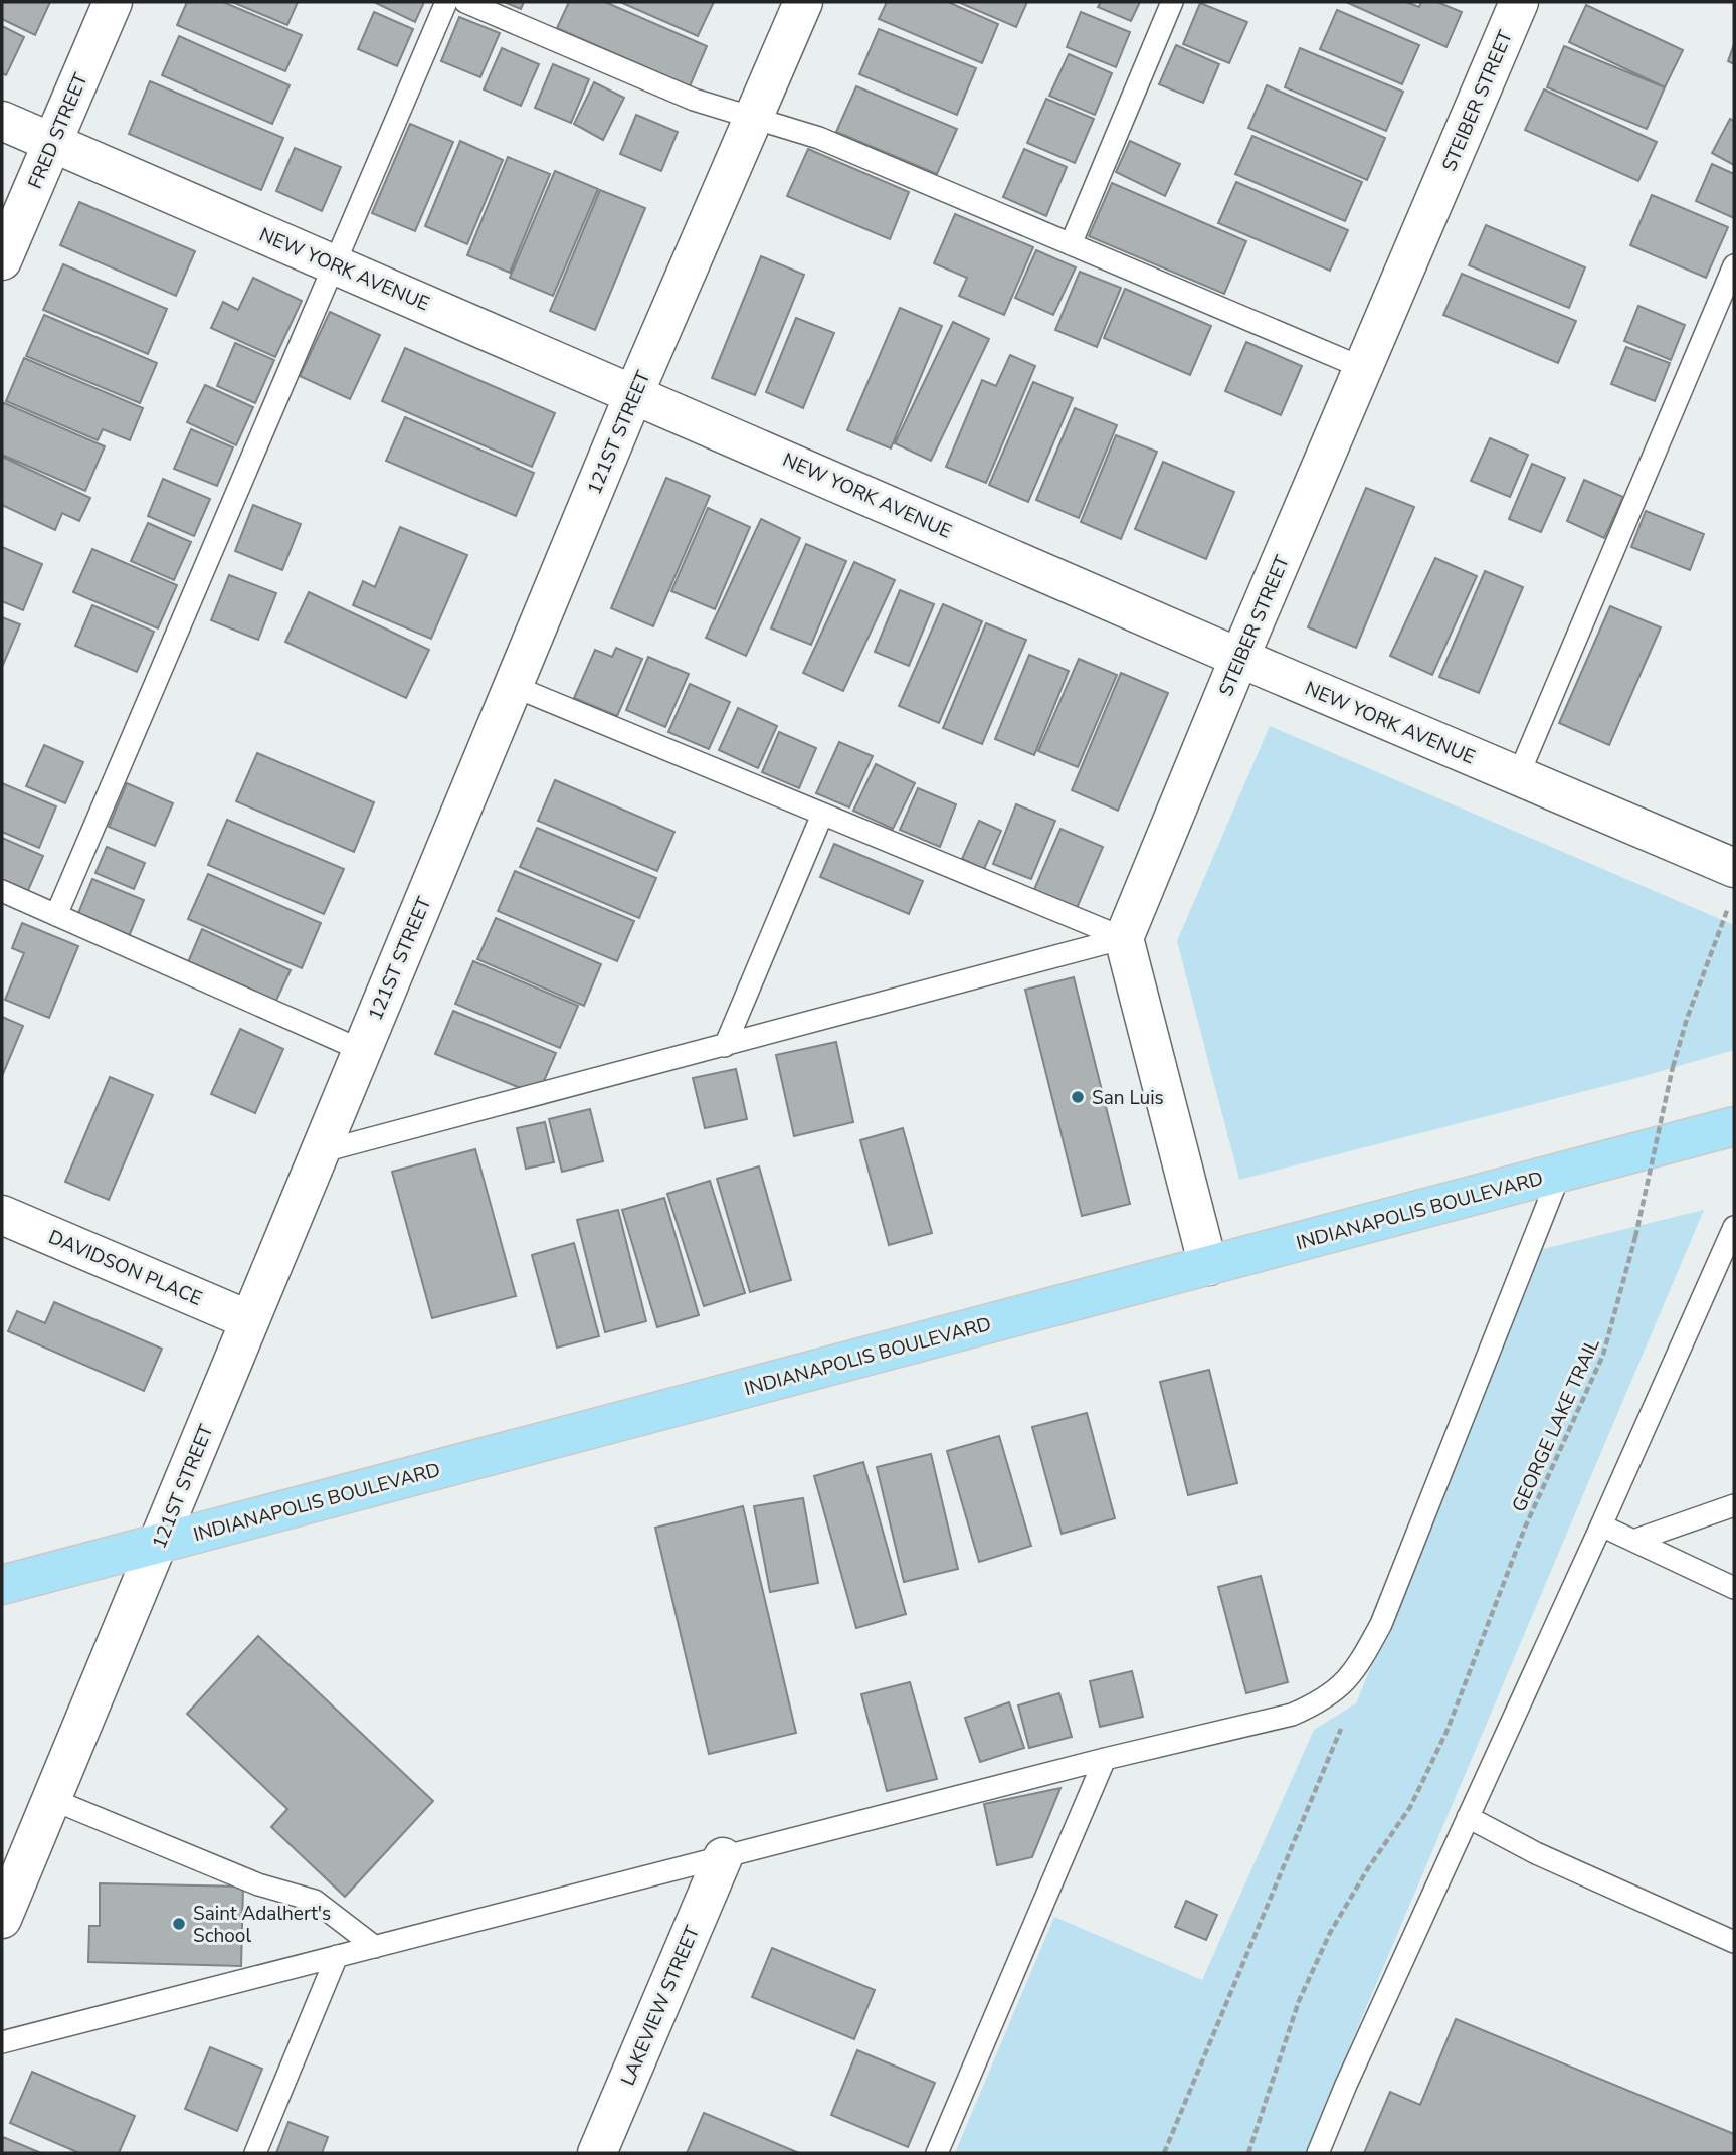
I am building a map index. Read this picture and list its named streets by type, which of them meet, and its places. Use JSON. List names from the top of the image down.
{
  "streets": {
    "main road": ["INDIANAPOLIS BOULEVARD"],
    "street": [
      "STEIBER STREET",
      "FRED STREET",
      "NEW YORK AVENUE",
      "121ST STREET",
      "DAVIDSON PLACE",
      "LAKEVIEW STREET"
    ],
    "path": ["GEORGE LAKE TRAIL"]
  },
  "crossings": [
    ["STEIBER STREET", "NEW YORK AVENUE"],
    ["FRED STREET", "NEW YORK AVENUE"],
    ["NEW YORK AVENUE", "121ST STREET"],
    ["121ST STREET", "INDIANAPOLIS BOULEVARD"],
    ["121ST STREET", "DAVIDSON PLACE"]
  ],
  "places": ["San Luis", "Saint Adalhert's School"]
}
